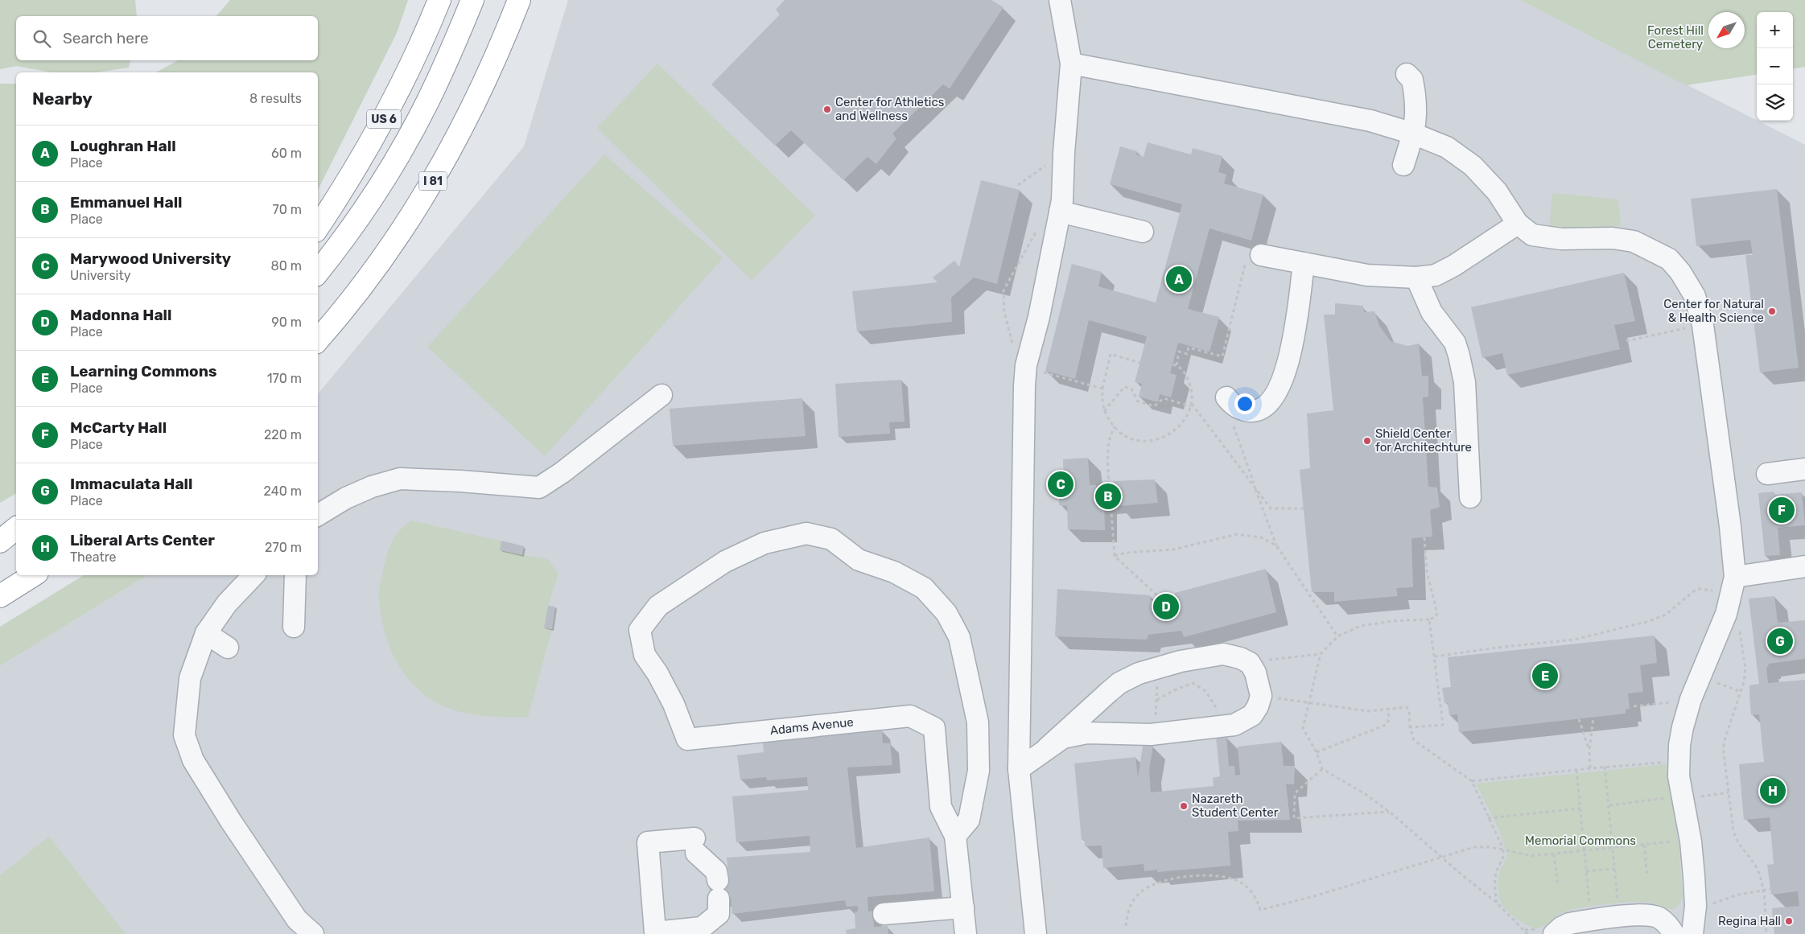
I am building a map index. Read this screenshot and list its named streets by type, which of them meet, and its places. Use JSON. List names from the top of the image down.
{
  "streets": {
    "highway": ["US 6", "I 81"],
    "street": ["Adams Avenue"]
  },
  "parks": ["Forest Hill Cemetery", "Memorial Commons"],
  "places": [
    "Center for Athletics and Wellness",
    "Center for Natural & Health Science",
    "Shield Center for Architechture",
    "Nazareth Student Center",
    "Regina Hall"
  ],
  "north": "bottom left",
  "page": {
    "map_buttons": ["+", "−"],
    "search": "Search here",
    "heading": ["Nearby", "8 results"],
    "list": [
      {
        "mark": "A",
        "name": "Loughran Hall",
        "note": "Place",
        "value": "60 m"
      },
      {
        "mark": "B",
        "name": "Emmanuel Hall",
        "note": "Place",
        "value": "70 m"
      },
      {
        "mark": "C",
        "name": "Marywood University",
        "note": "University",
        "value": "80 m"
      },
      {
        "mark": "D",
        "name": "Madonna Hall",
        "note": "Place",
        "value": "90 m"
      },
      {
        "mark": "E",
        "name": "Learning Commons",
        "note": "Place",
        "value": "170 m"
      },
      {
        "mark": "F",
        "name": "McCarty Hall",
        "note": "Place",
        "value": "220 m"
      },
      {
        "mark": "G",
        "name": "Immaculata Hall",
        "note": "Place",
        "value": "240 m"
      },
      {
        "mark": "H",
        "name": "Liberal Arts Center",
        "note": "Theatre",
        "value": "270 m"
      }
    ],
    "pins": [
      "A",
      "C",
      "B",
      "F",
      "D",
      "G",
      "E",
      "H"
    ]
  }
}
